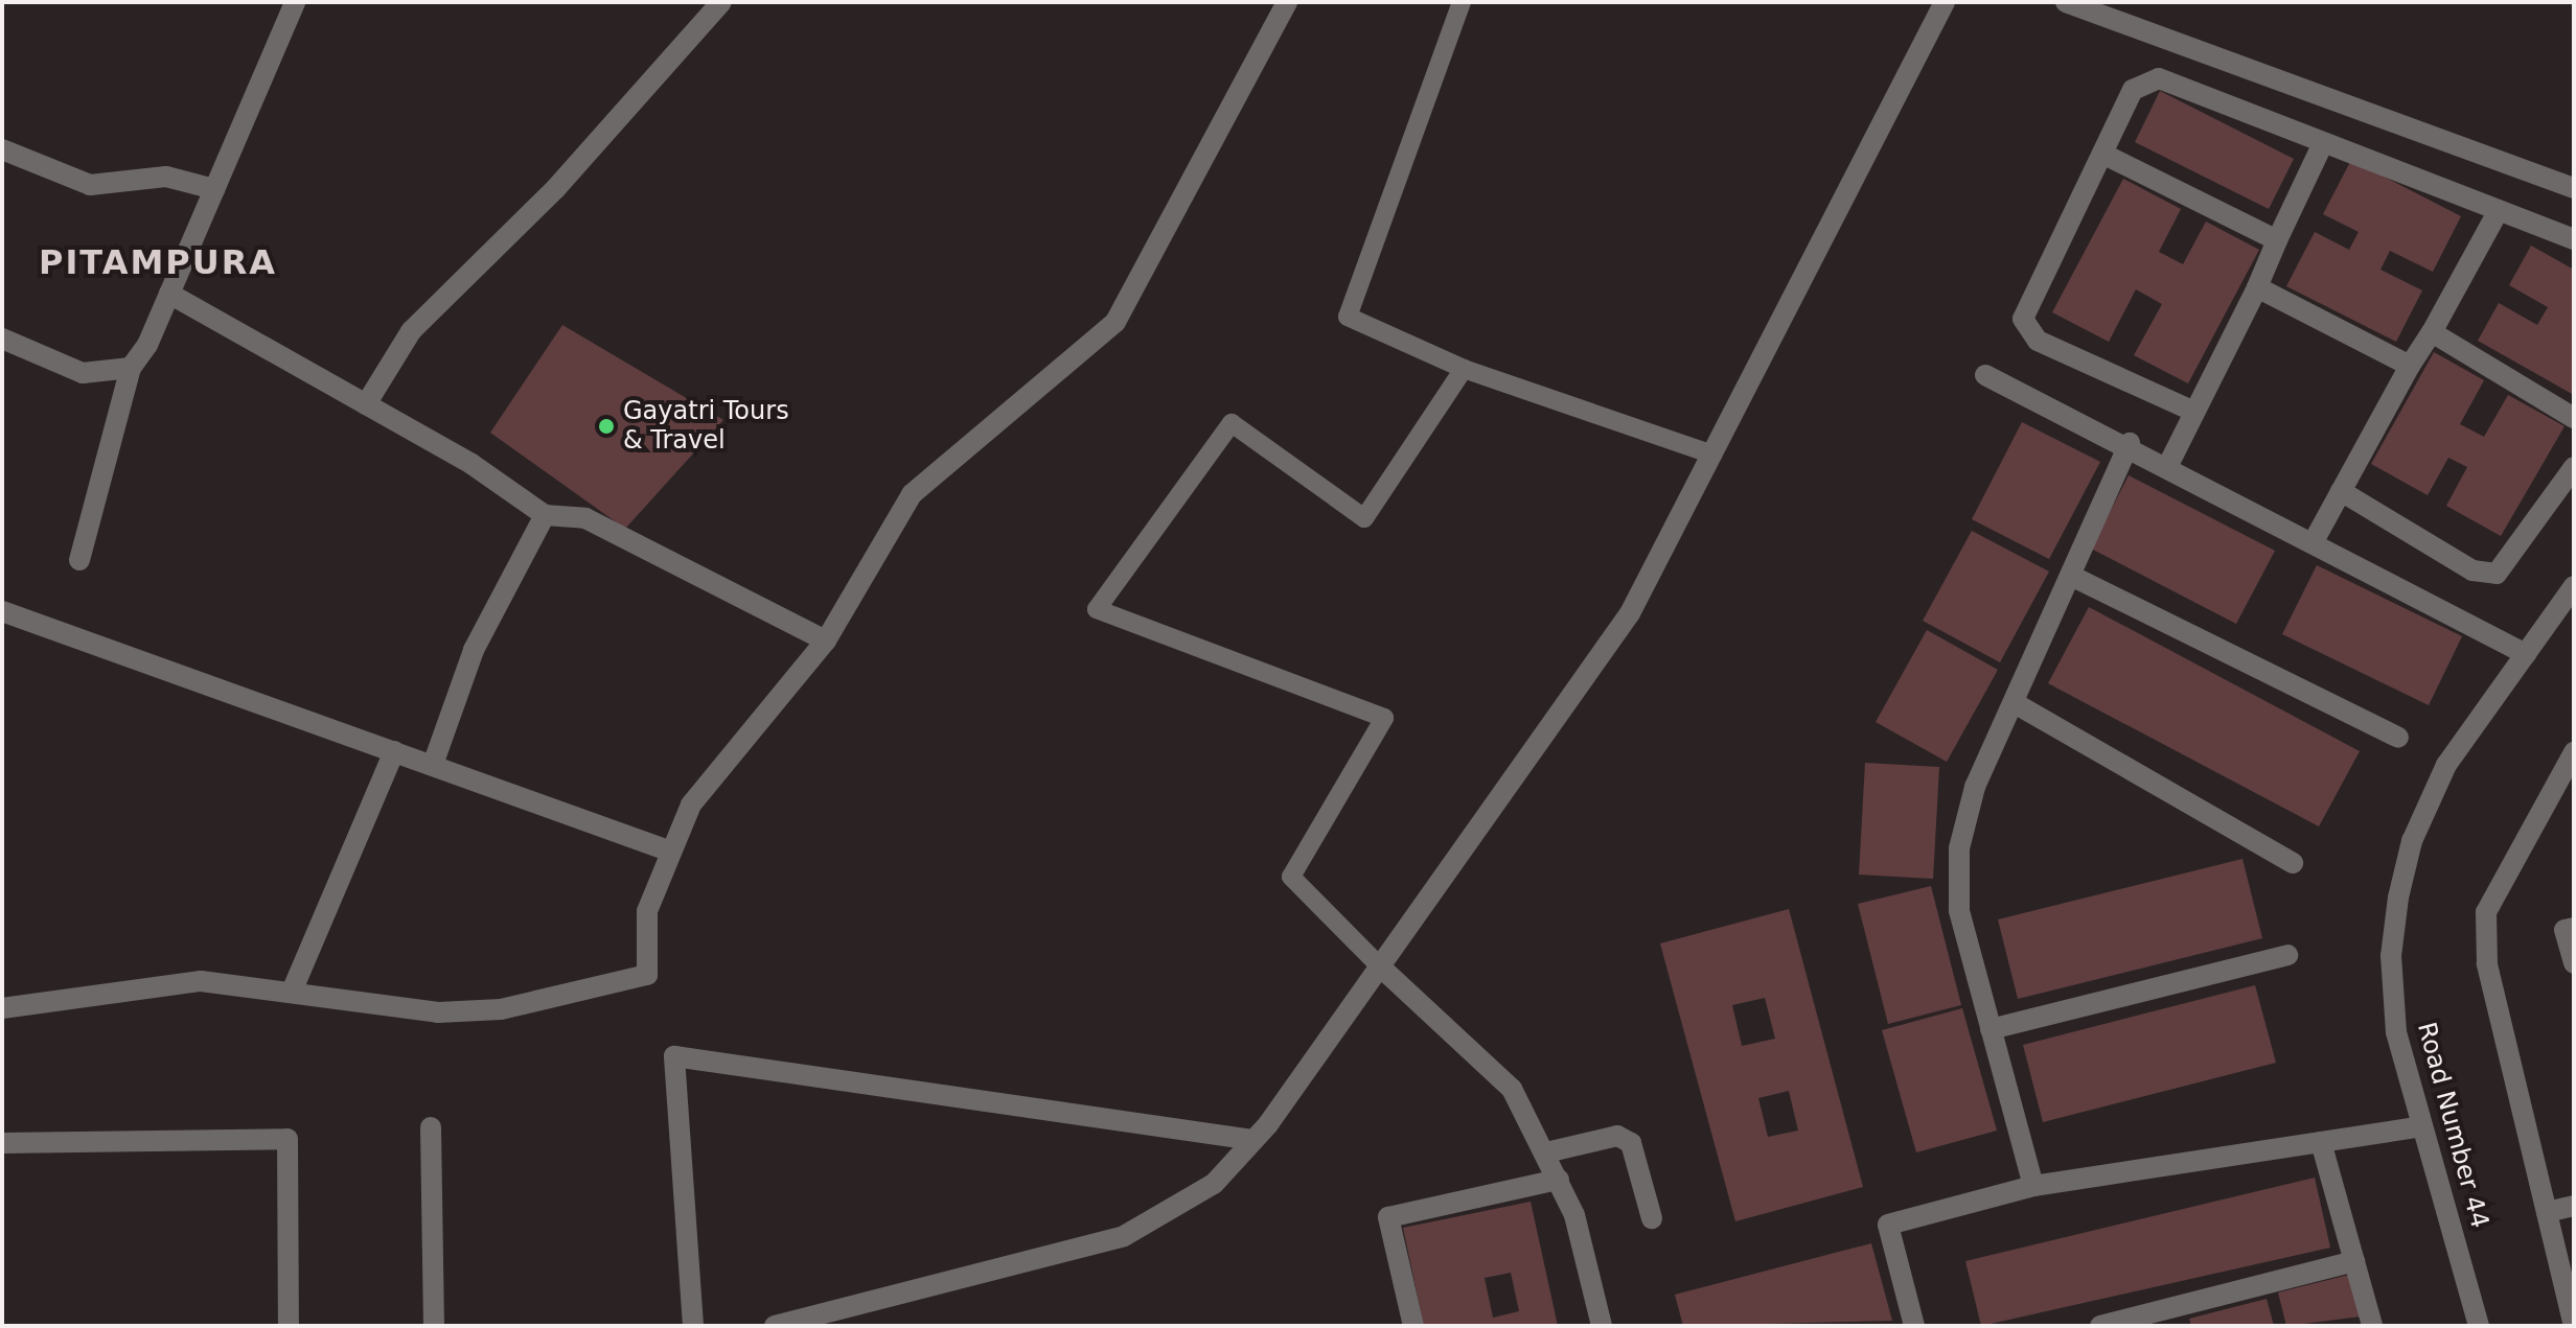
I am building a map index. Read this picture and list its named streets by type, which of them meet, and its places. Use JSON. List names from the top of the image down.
{
  "streets": {
    "street": ["Road Number 44"]
  },
  "districts": ["PITAMPURA"],
  "places": ["Gayatri Tours & Travel"]
}
